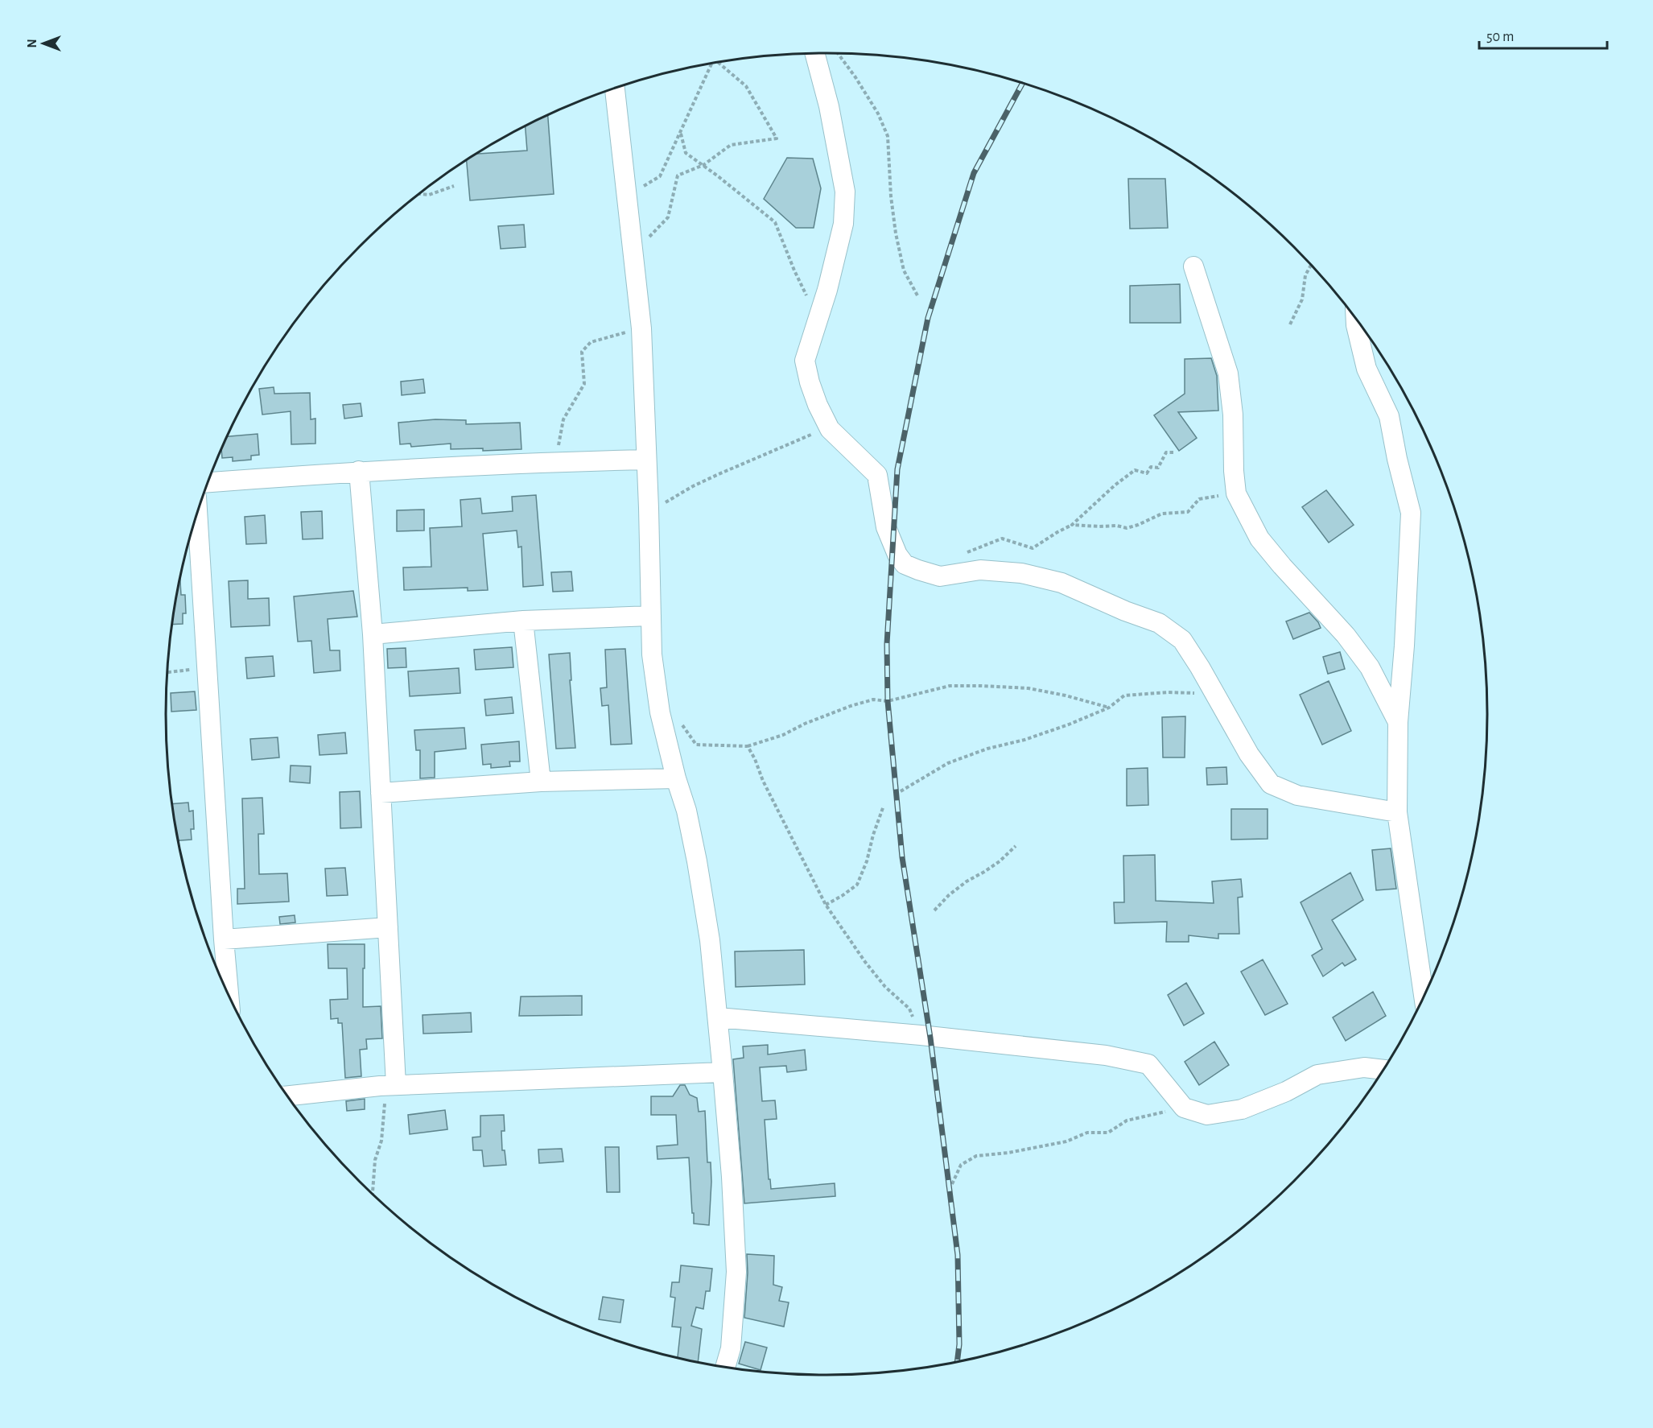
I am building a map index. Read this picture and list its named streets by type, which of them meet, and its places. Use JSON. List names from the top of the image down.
{
  "scale_bar": "50 m",
  "north": "left"
}
